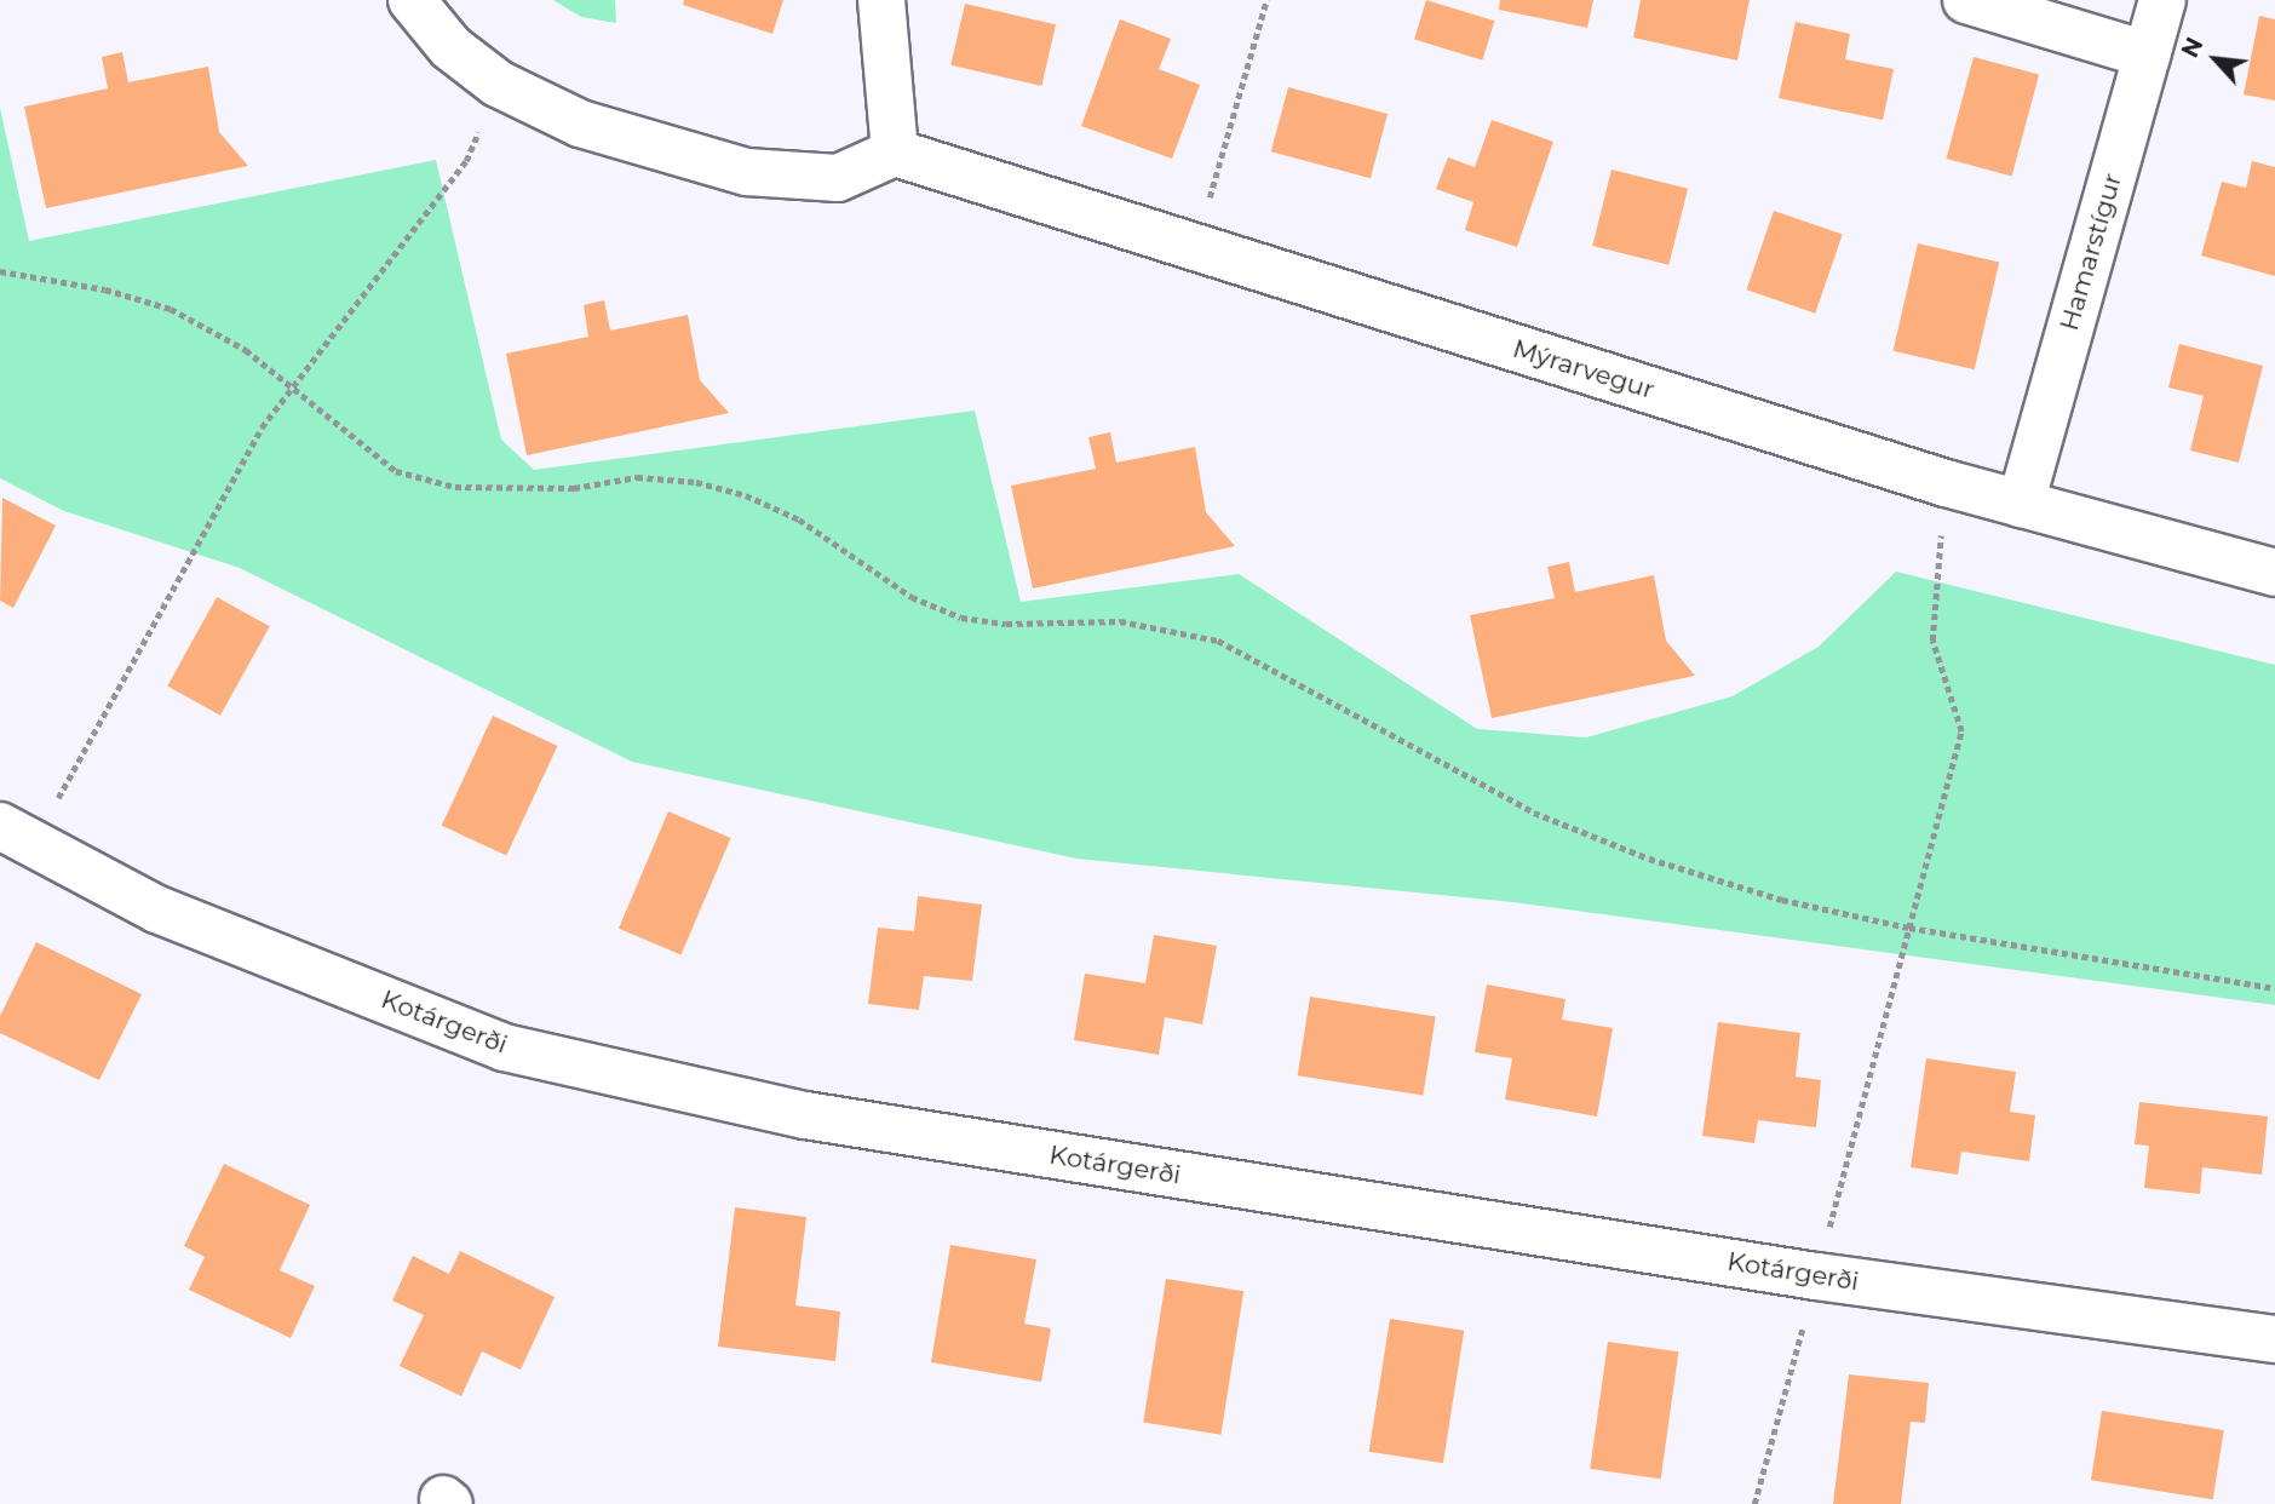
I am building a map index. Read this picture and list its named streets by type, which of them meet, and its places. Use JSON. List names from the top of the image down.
{
  "streets": {
    "street": ["Hamarstígur", "Mýrarvegur", "Kotárgerði"]
  },
  "crossings": [
    ["Hamarstígur", "Mýrarvegur"]
  ],
  "north": "top left"
}
